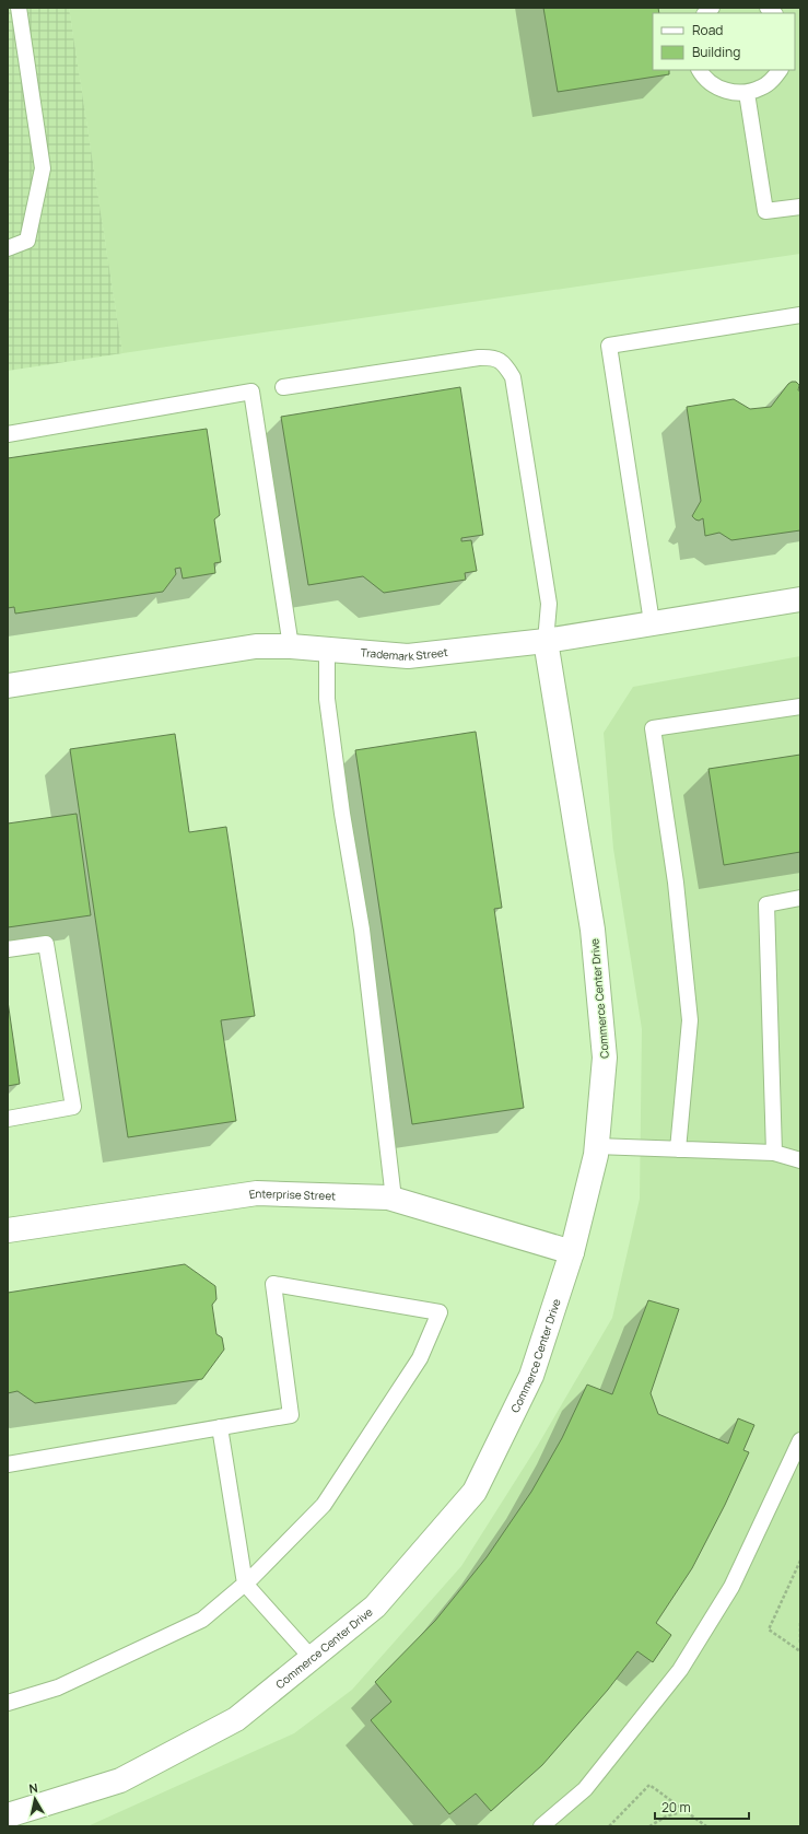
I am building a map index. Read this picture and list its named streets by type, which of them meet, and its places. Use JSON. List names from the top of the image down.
{
  "streets": {
    "street": ["Trademark Street", "Commerce Center Drive", "Enterprise Street"]
  },
  "crossings": [
    ["Trademark Street", "Commerce Center Drive"],
    ["Commerce Center Drive", "Enterprise Street"]
  ],
  "legend": ["Road", "Building"],
  "scale_bar": "20 m",
  "north": "top"
}
